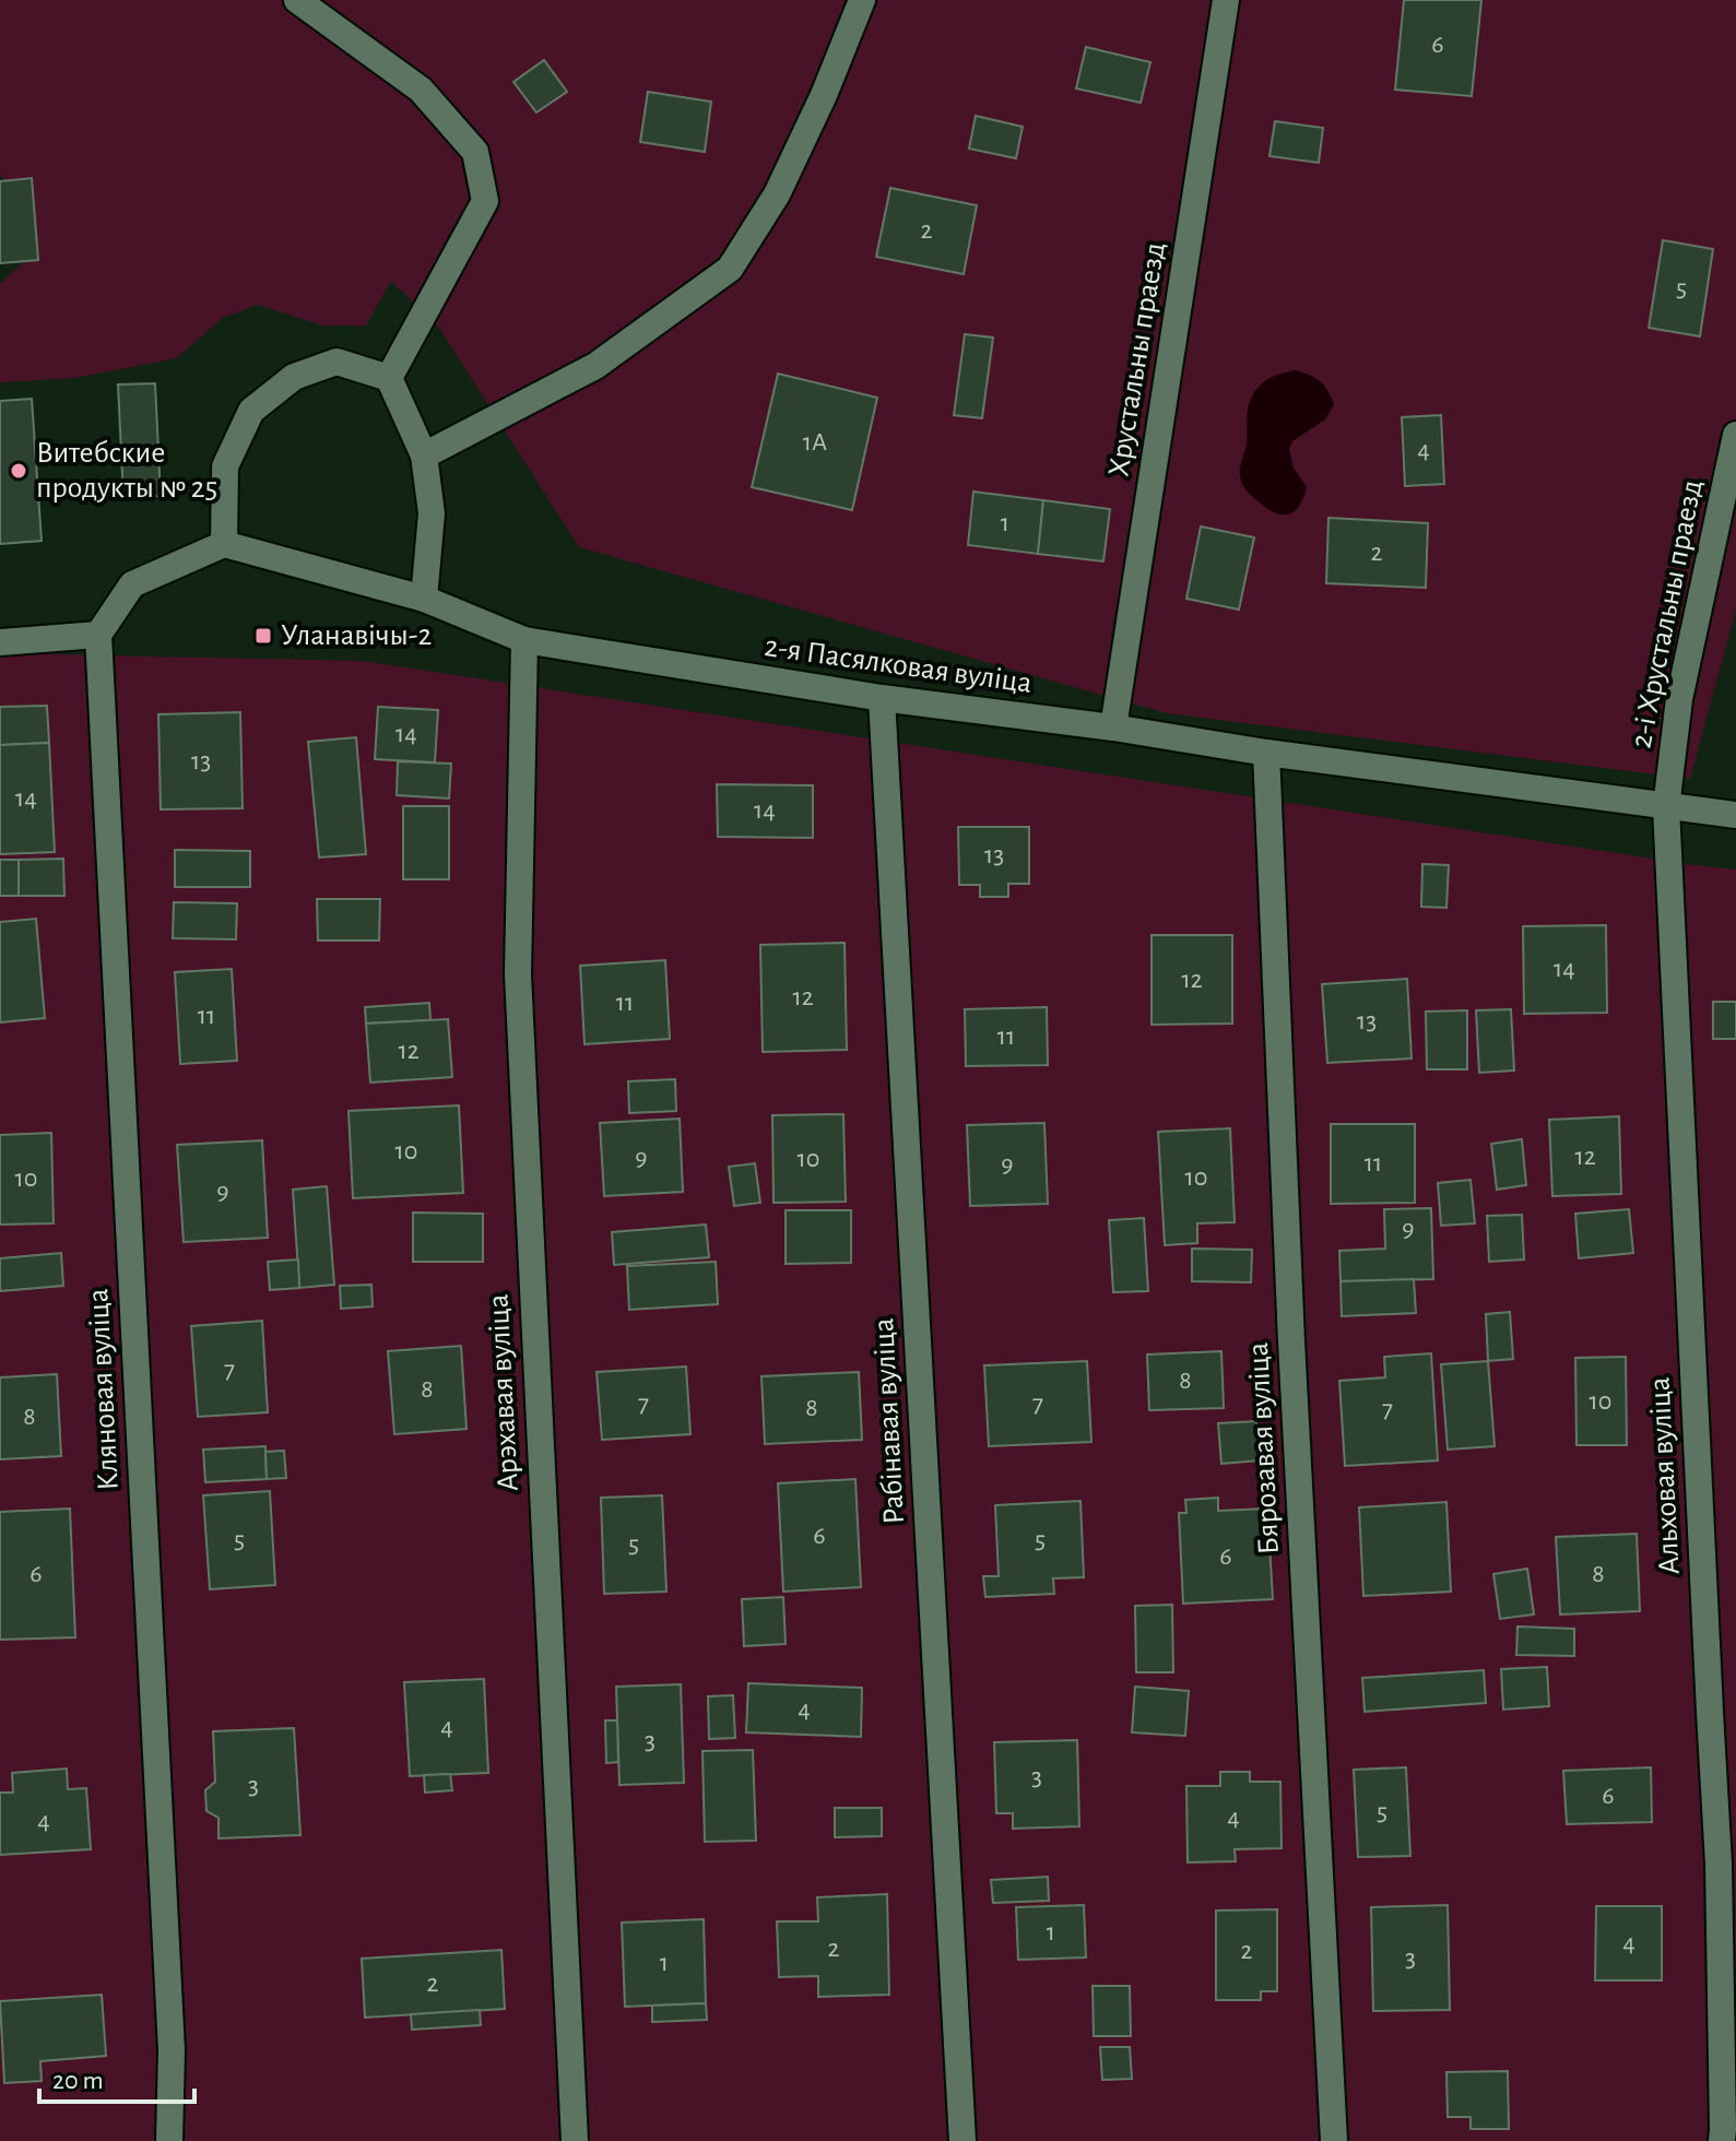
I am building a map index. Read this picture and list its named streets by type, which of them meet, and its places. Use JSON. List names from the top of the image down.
{
  "streets": {
    "street": [
      "Хрустальны праезд",
      "2-і Хрустальны праезд",
      "2-я Пасялковая вуліца",
      "Кляновая вуліца",
      "Арэхавая вуліца",
      "Рабінавая вуліца",
      "Бярозавая вуліца",
      "Альховая вуліца"
    ]
  },
  "crossings": [
    ["Хрустальны праезд", "2-я Пасялковая вуліца"],
    ["2-і Хрустальны праезд", "2-я Пасялковая вуліца"],
    ["2-і Хрустальны праезд", "Альховая вуліца"],
    ["2-я Пасялковая вуліца", "Арэхавая вуліца"],
    ["2-я Пасялковая вуліца", "Рабінавая вуліца"],
    ["2-я Пасялковая вуліца", "Бярозавая вуліца"],
    ["2-я Пасялковая вуліца", "Альховая вуліца"]
  ],
  "places": {
    "other": ["Витебские продукты № 25"],
    "transit": ["Уланавічы-2"]
  },
  "house_numbers": [
    "6",
    "2",
    "5",
    "1А",
    "4",
    "1",
    "2",
    "14",
    "13",
    "14",
    "14",
    "13",
    "14",
    "12",
    "12",
    "11",
    "11",
    "13",
    "11",
    "12",
    "10",
    "12",
    "9",
    "10",
    "11",
    "9",
    "10",
    "10",
    "9",
    "9",
    "7",
    "8",
    "8",
    "10",
    "7",
    "7",
    "8",
    "7",
    "8",
    "6",
    "5",
    "5",
    "5",
    "6",
    "6",
    "8",
    "4",
    "4",
    "3",
    "3",
    "3",
    "6",
    "5",
    "4",
    "4",
    "1",
    "4",
    "2",
    "2",
    "3",
    "1",
    "2"
  ],
  "scale_bar": "20 m"
}
